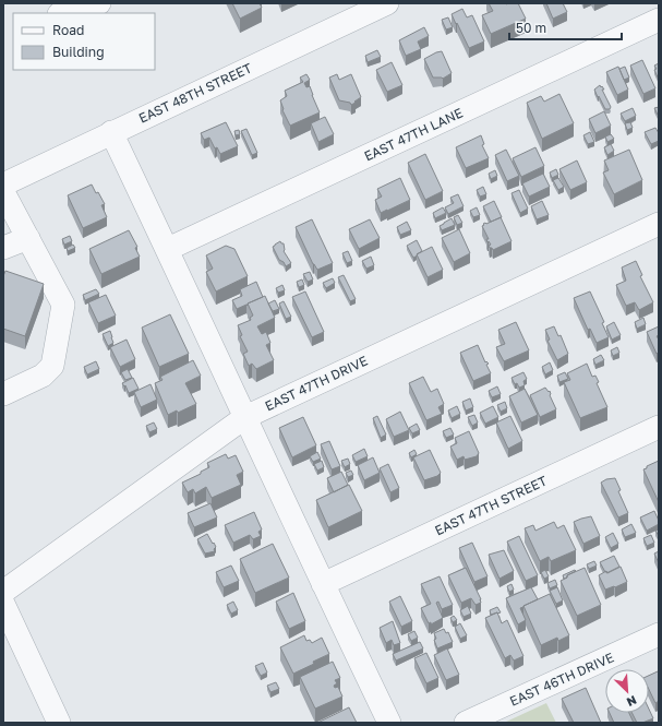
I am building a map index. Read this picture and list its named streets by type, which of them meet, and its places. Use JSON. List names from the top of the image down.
{
  "streets": {
    "street": [
      "EAST 48TH STREET",
      "EAST 47TH LANE",
      "EAST 47TH DRIVE",
      "EAST 47TH STREET",
      "EAST 46TH DRIVE"
    ]
  },
  "legend": ["Road", "Building"],
  "scale_bar": "50 m",
  "north": "bottom right"
}
